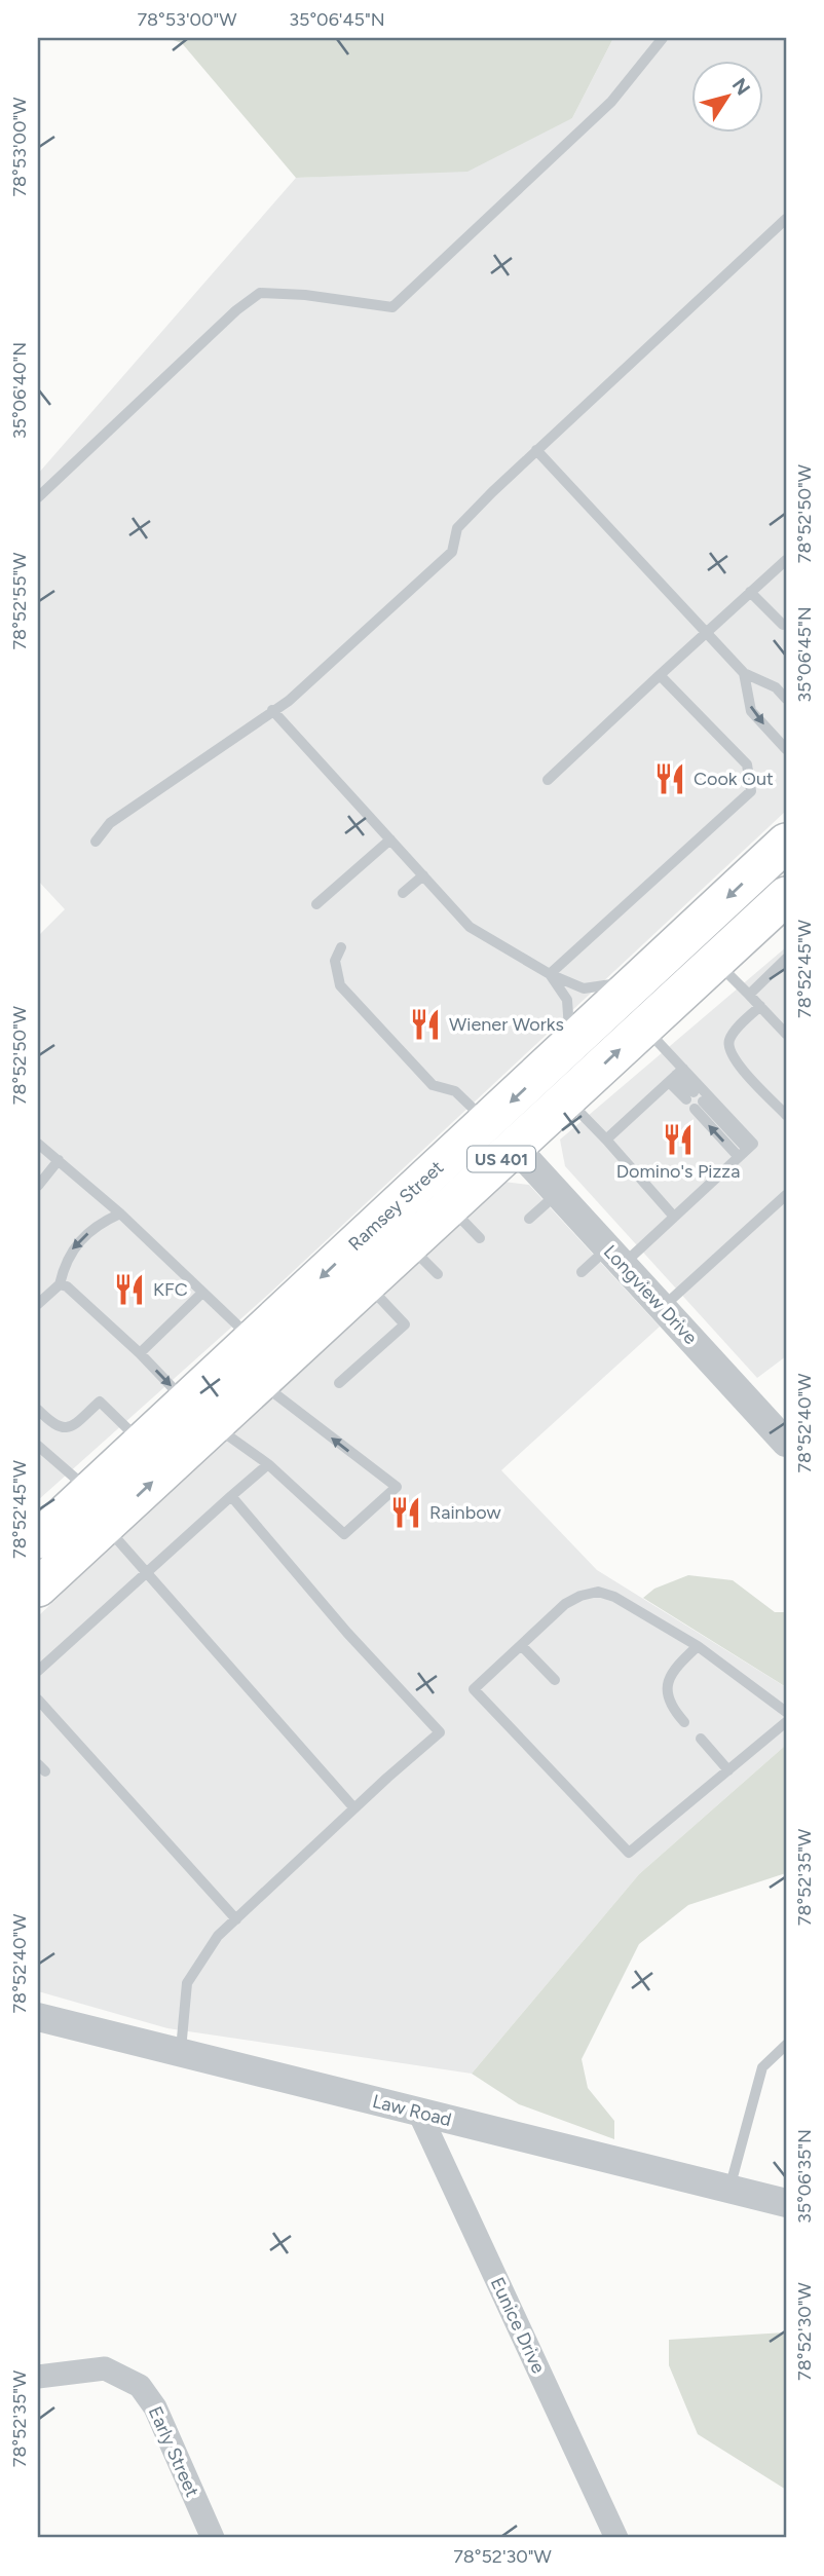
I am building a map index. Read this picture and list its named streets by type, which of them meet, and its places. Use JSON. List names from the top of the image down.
{
  "streets": {
    "main road": ["US 401", "Ramsey Street"],
    "street": [
      "Longview Drive",
      "Law Road",
      "Eunice Drive",
      "Early Street"
    ]
  },
  "crossings": [
    ["Ramsey Street", "Longview Drive"],
    ["Law Road", "Eunice Drive"]
  ],
  "places": {
    "restaurant": [
      "Cook Out",
      "Wiener Works",
      "Domino's Pizza",
      "KFC",
      "Rainbow"
    ]
  },
  "north": "top right",
  "coordinates": [
    "78°53'00\"W",
    "35°06'45\"N",
    "35°06'40\"N",
    "78°52'50\"W",
    "78°52'55\"W",
    "78°52'45\"W",
    "78°52'40\"W",
    "78°52'35\"W",
    "35°06'35\"N",
    "78°52'30\"W"
  ]
}
